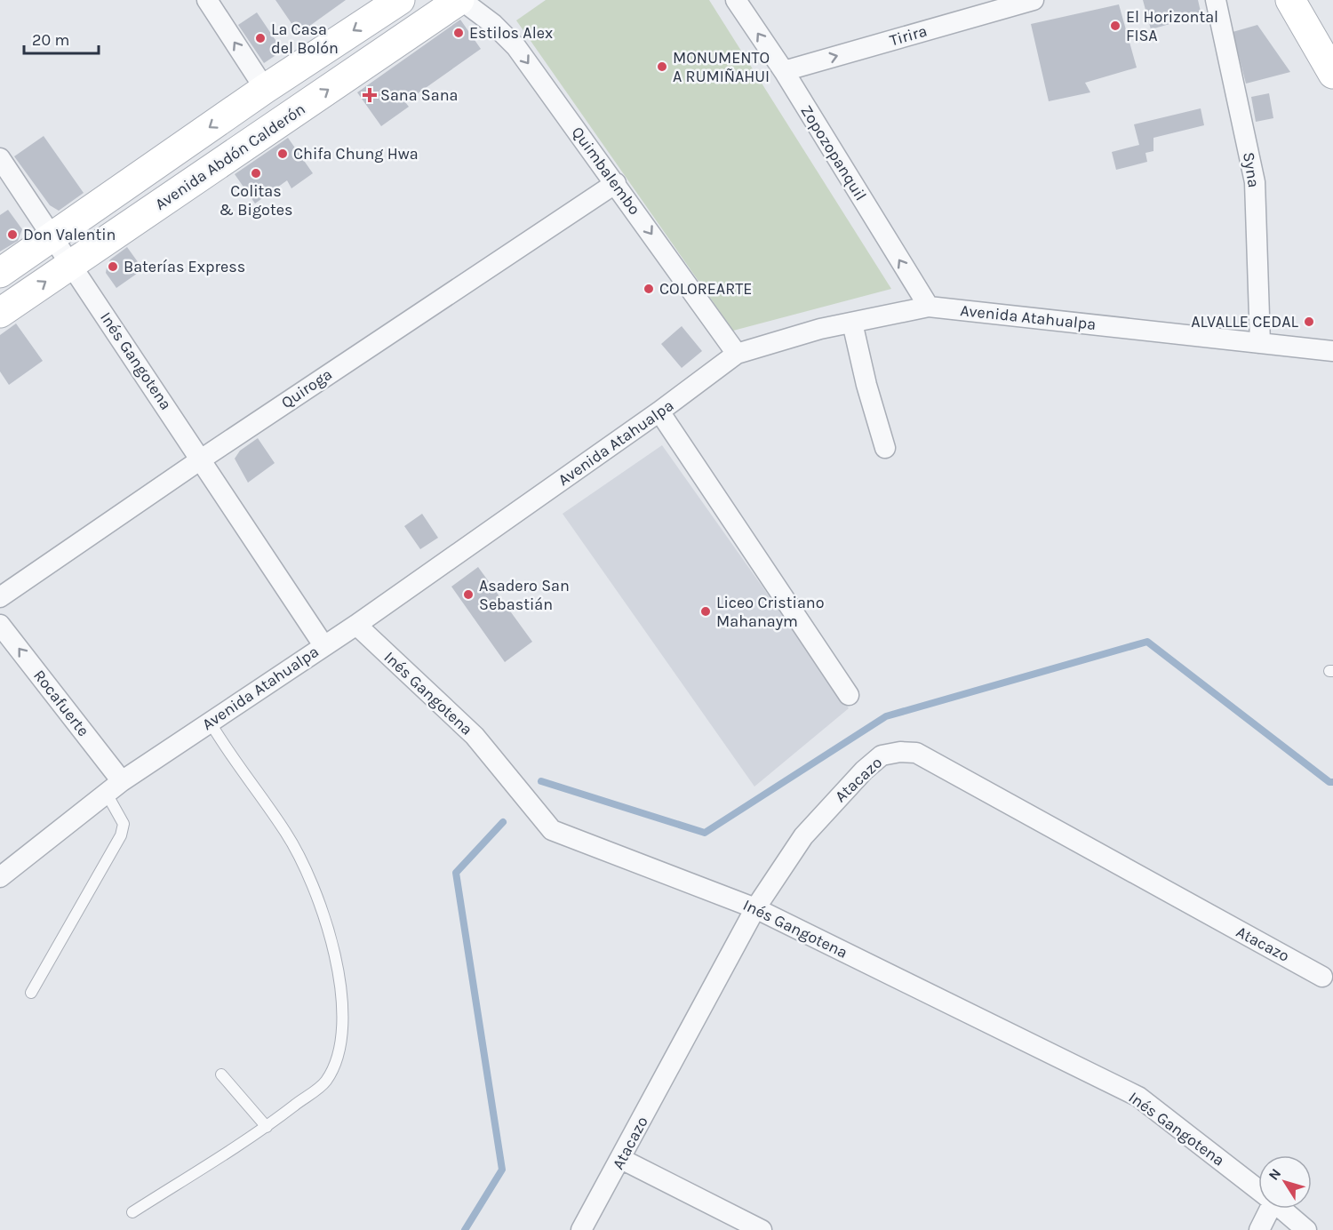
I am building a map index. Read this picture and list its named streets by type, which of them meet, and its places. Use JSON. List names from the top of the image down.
{
  "streets": {
    "main road": ["Avenida Abdón Calderón"],
    "street": [
      "Tirira",
      "Zopozopanquil",
      "Syna",
      "Quimbalembo",
      "Avenida Atahualpa",
      "Inés Gangotena",
      "Quiroga",
      "Rocafuerte",
      "Atacazo"
    ]
  },
  "crossings": [
    ["Tirira", "Zopozopanquil"],
    ["Zopozopanquil", "Avenida Atahualpa"],
    ["Avenida Abdón Calderón", "Quimbalembo"],
    ["Avenida Abdón Calderón", "Inés Gangotena"],
    ["Syna", "Avenida Atahualpa"],
    ["Quimbalembo", "Avenida Atahualpa"],
    ["Quimbalembo", "Quiroga"],
    ["Avenida Atahualpa", "Inés Gangotena"],
    ["Avenida Atahualpa", "Rocafuerte"],
    ["Inés Gangotena", "Quiroga"],
    ["Inés Gangotena", "Atacazo"]
  ],
  "one_way": [
    "Tirira",
    "Zopozopanquil",
    "Quimbalembo",
    "Rocafuerte"
  ],
  "places": {
    "other": [
      "El Horizontal FISA",
      "Estilos Alex",
      "La Casa del Bolón",
      "MONUMENTO A RUMIÑAHUI",
      "Chifa Chung Hwa",
      "Colitas & Bigotes",
      "Don Valentin",
      "Baterías Express",
      "COLOREARTE",
      "ALVALLE CEDAL",
      "Asadero San Sebastián",
      "Liceo Cristiano Mahanaym"
    ],
    "health": ["Sana Sana"]
  },
  "scale_bar": "20 m",
  "north": "top left"
}
